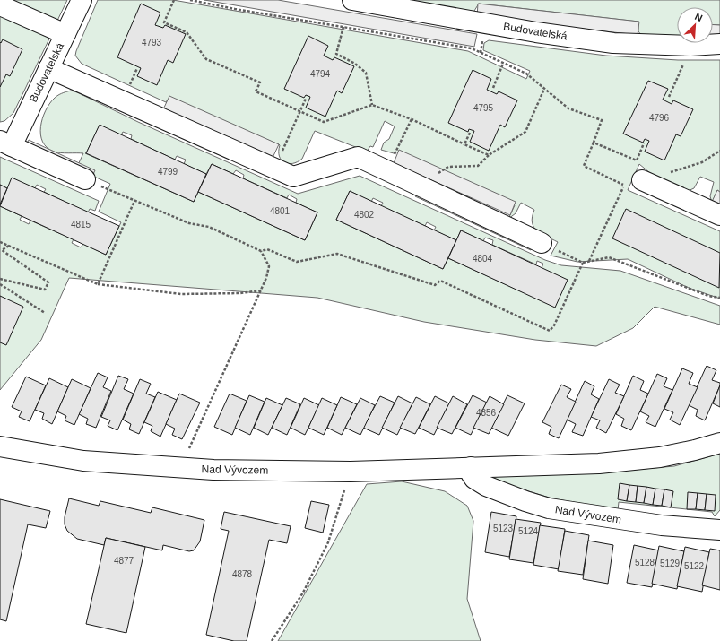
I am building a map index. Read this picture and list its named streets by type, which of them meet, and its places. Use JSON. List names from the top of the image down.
{
  "streets": {
    "street": ["Budovatelská", "Nad Vývozem"]
  },
  "house_numbers": [
    "4793",
    "4794",
    "4795",
    "4796",
    "4799",
    "4801",
    "4802",
    "4815",
    "4804",
    "4856",
    "5123",
    "5124",
    "4877",
    "5128",
    "5129",
    "5122",
    "4878"
  ],
  "north": "top right"
}
